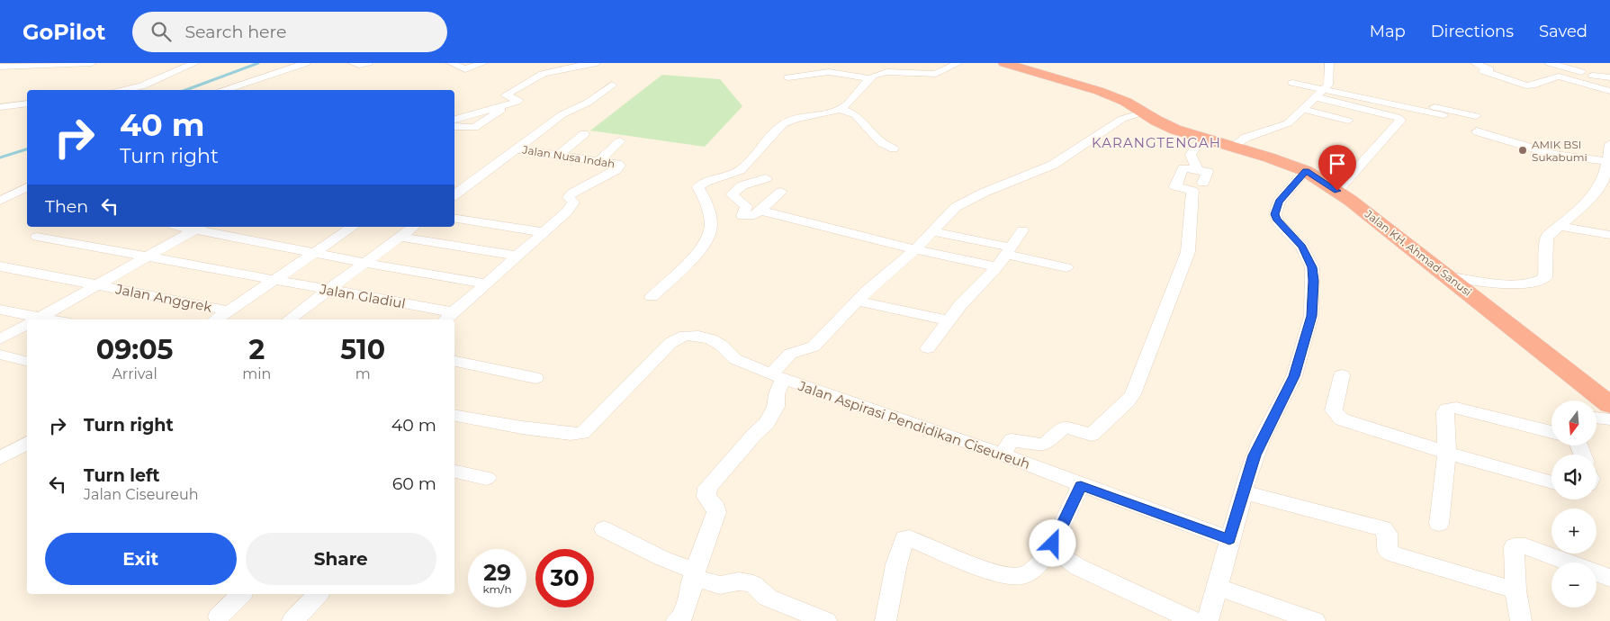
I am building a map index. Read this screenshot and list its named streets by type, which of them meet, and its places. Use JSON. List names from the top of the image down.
{
  "streets": {
    "highway": ["Jalan KH. Ahmad Sanusi"],
    "street": [
      "Jalan Nusa Indah",
      "Jalan Gladiul",
      "Jalan Anggrek",
      "Jalan Aspirasi Pendidikan Ciseureuh"
    ]
  },
  "districts": ["KARANGTENGAH"],
  "places": ["AMIK BSI Sukabumi"],
  "north": "bottom",
  "page": {
    "header": "GoPilot",
    "search": "Search here",
    "nav": ["Map", "Directions", "Saved"],
    "turn": ["40 m", "Turn right"],
    "then": "Then",
    "eta": [
      "09:05",
      "Arrival",
      "2",
      "min",
      "510",
      "m"
    ],
    "list": [
      {
        "name": "Turn right",
        "value": "40 m"
      },
      {
        "name": "Turn left",
        "note": "Jalan Ciseureuh",
        "value": "60 m"
      }
    ],
    "map_buttons": ["+", "−"],
    "buttons": ["Exit", "Share"],
    "speed": "29 km/h",
    "limit": "30"
  }
}
